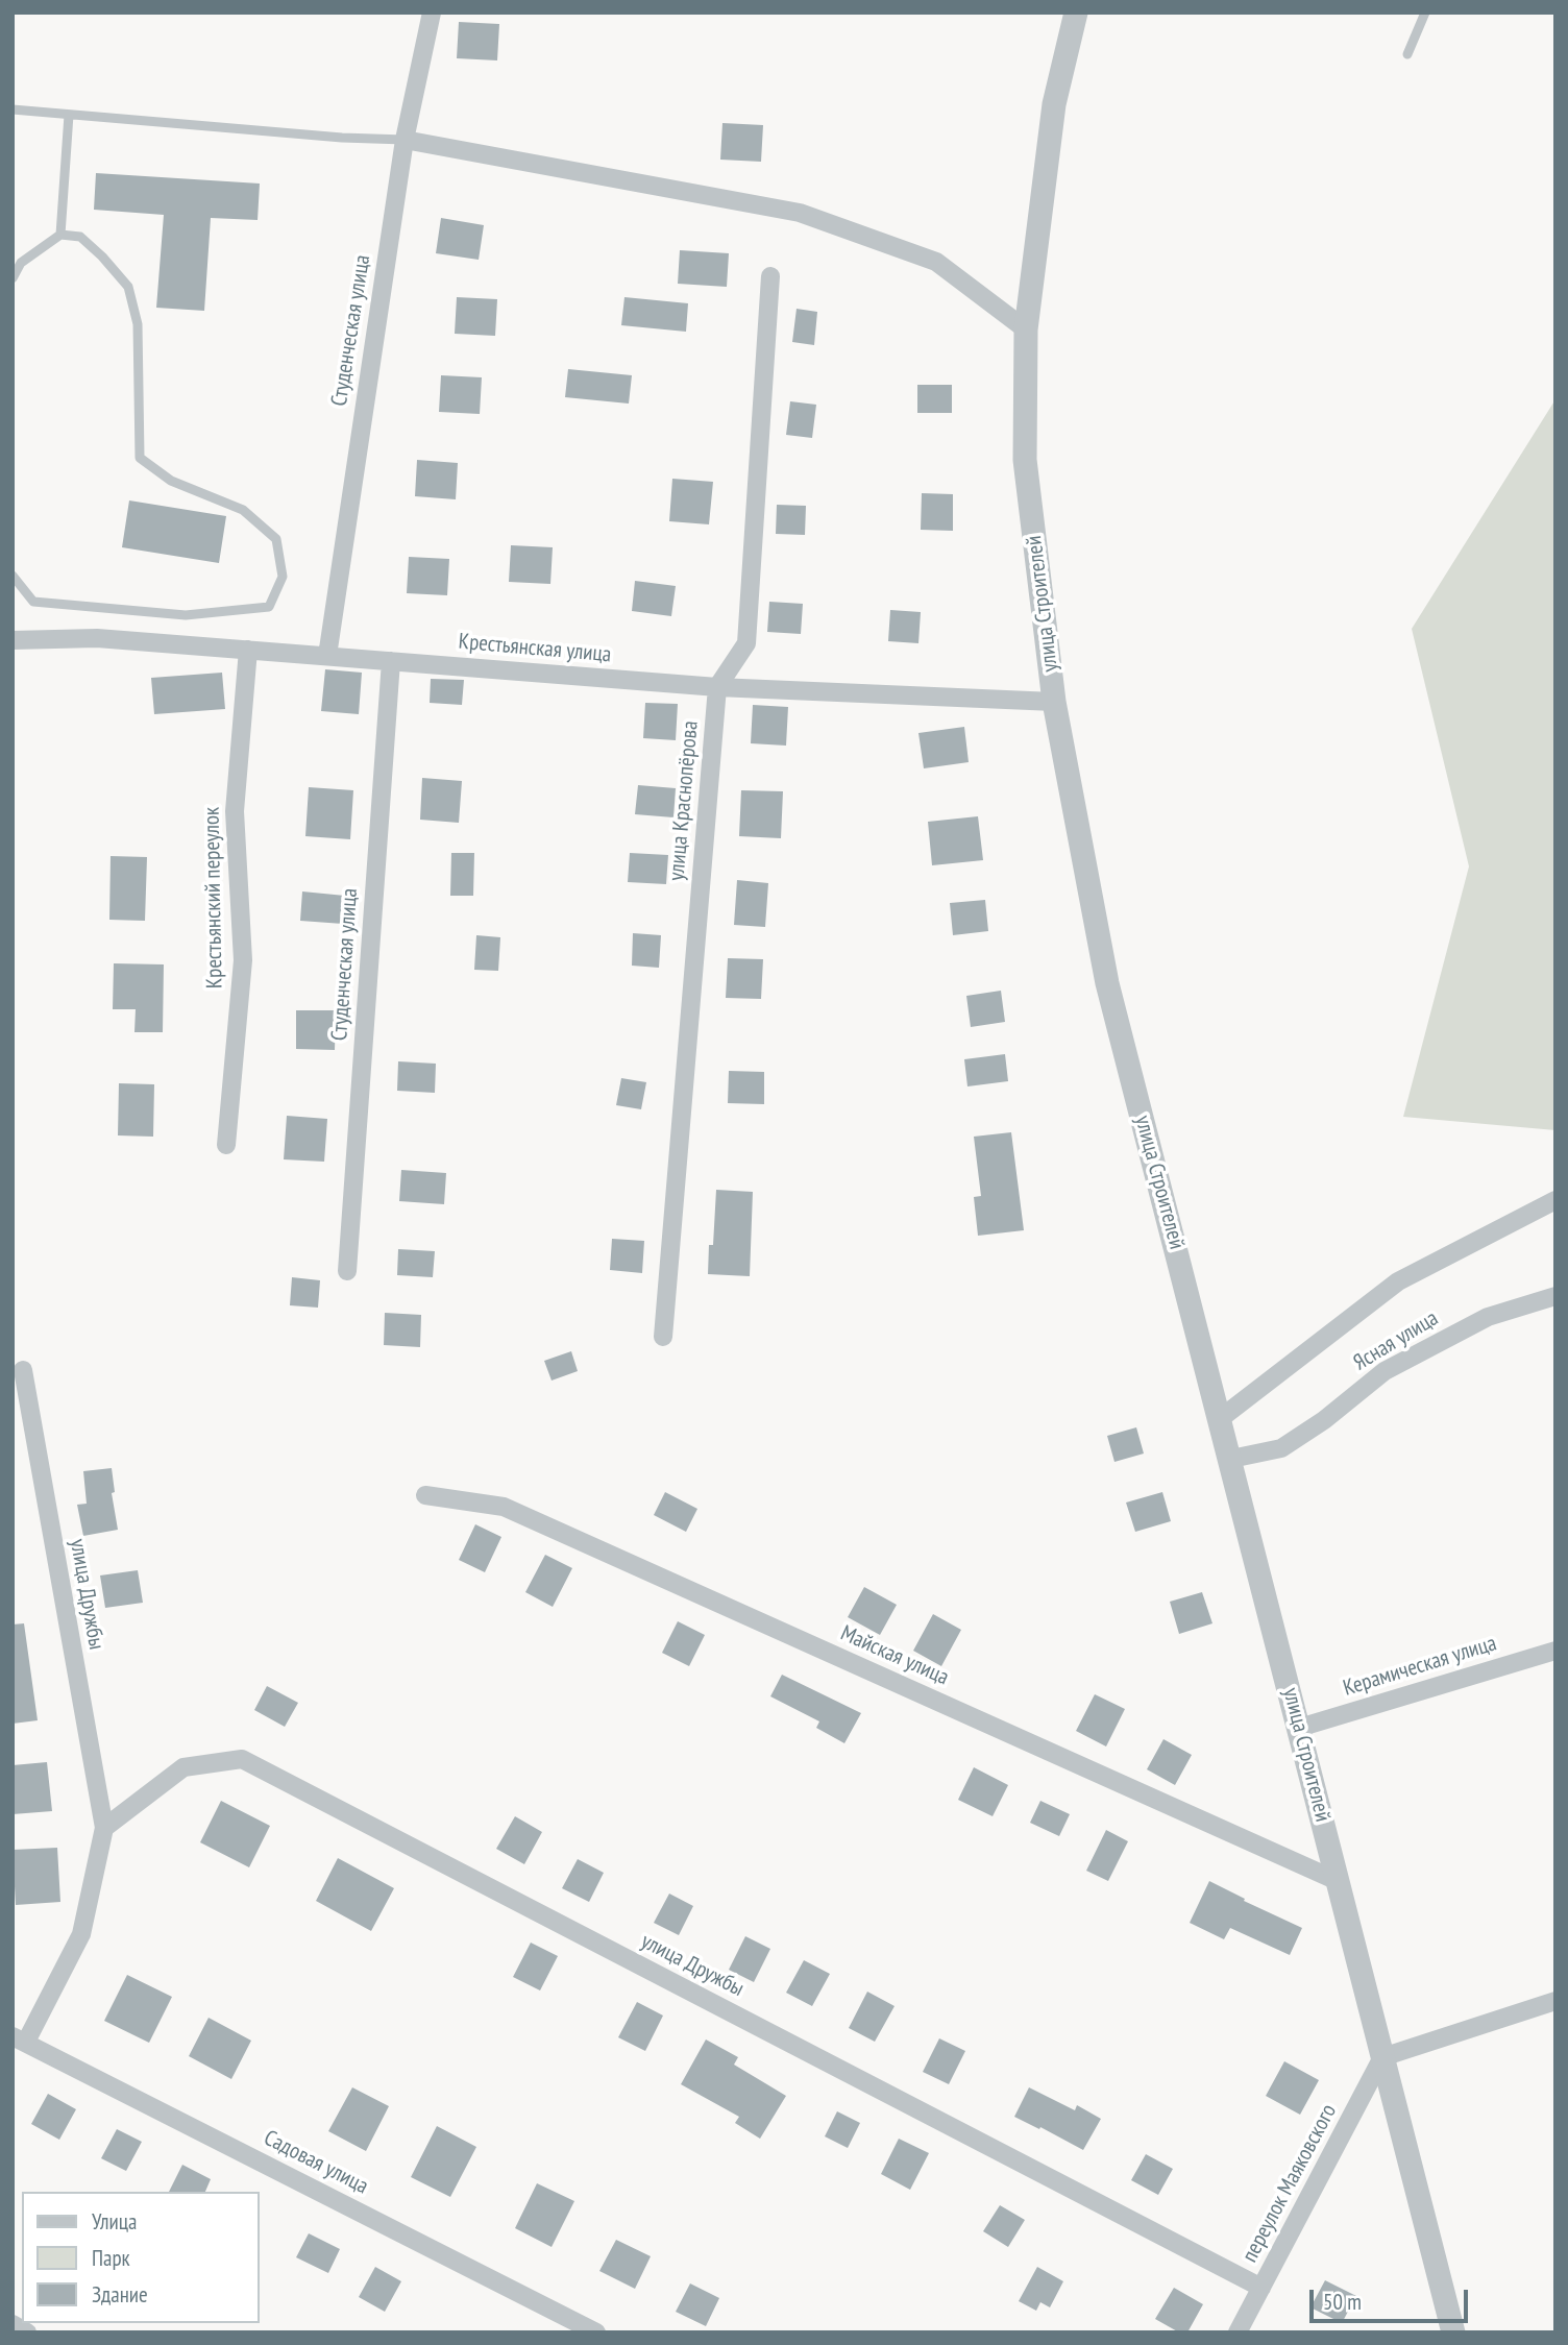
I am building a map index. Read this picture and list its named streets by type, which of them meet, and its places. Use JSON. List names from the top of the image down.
{
  "streets": {
    "street": [
      "Студенческая улица",
      "улица Строителей",
      "Крестьянская улица",
      "улица Краснопёрова",
      "Крестьянский переулок",
      "Ясная улица",
      "улица Дружбы",
      "Майская улица",
      "Керамическая улица",
      "Садовая улица",
      "переулок Маяковского"
    ]
  },
  "crossings": [
    ["Студенческая улица", "Крестьянская улица"],
    ["улица Строителей", "Крестьянская улица"],
    ["улица Строителей", "Ясная улица"],
    ["улица Строителей", "Майская улица"],
    ["улица Строителей", "Керамическая улица"],
    ["улица Строителей", "переулок Маяковского"],
    ["Крестьянская улица", "улица Краснопёрова"],
    ["Крестьянская улица", "Крестьянский переулок"],
    ["улица Дружбы", "Садовая улица"],
    ["улица Дружбы", "переулок Маяковского"]
  ],
  "legend": ["Улица", "Парк", "Здание"],
  "scale_bar": "50 m"
}
